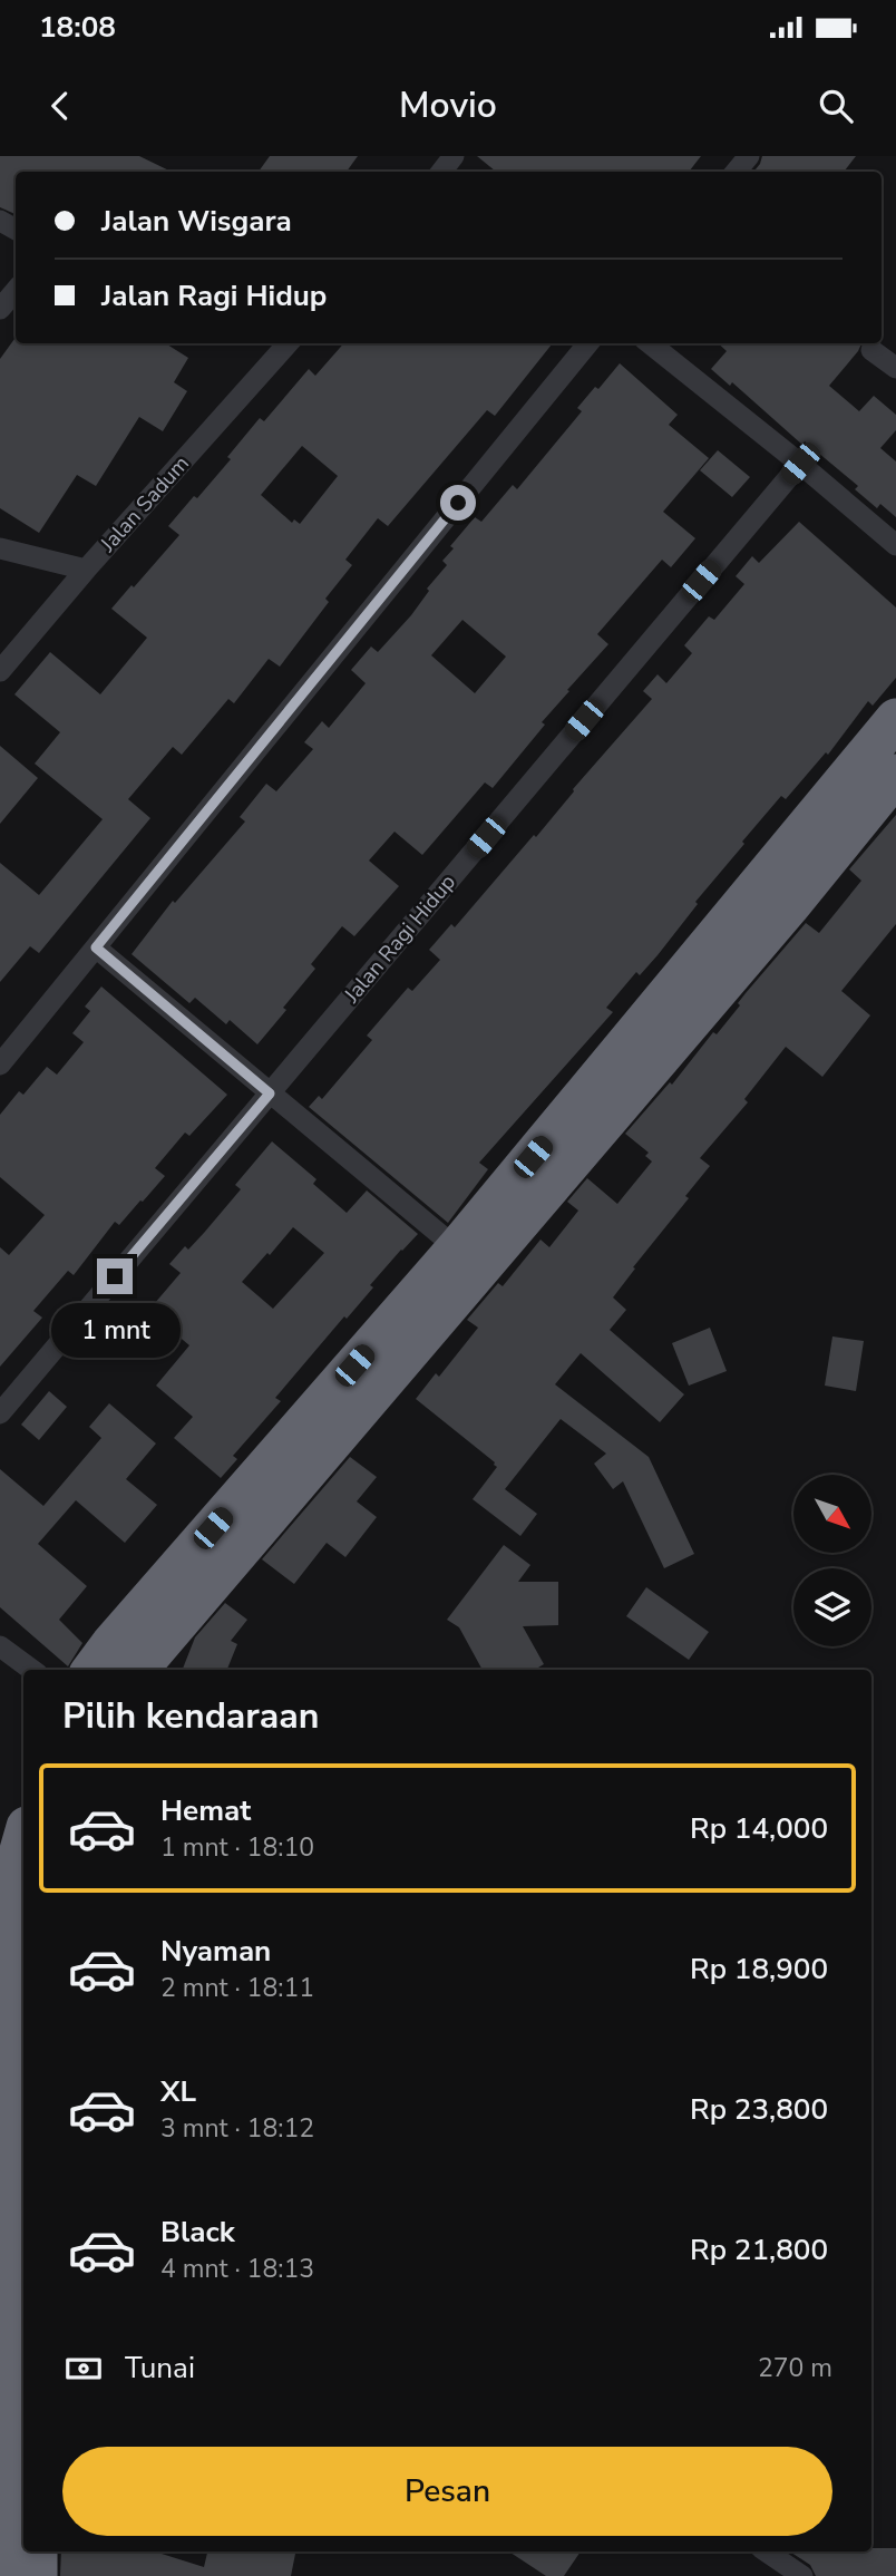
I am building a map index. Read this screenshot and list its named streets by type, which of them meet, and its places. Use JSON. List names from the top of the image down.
{
  "streets": {
    "street": ["Jalan Sadum", "Jalan Ragi Hidup"]
  },
  "north": "bottom right",
  "page": {
    "status": "18:08",
    "header": "Movio",
    "banner": ["Jalan Wisgara", "Jalan Ragi Hidup"],
    "bubble": "1 mnt",
    "heading": "Pilih kendaraan",
    "list": [
      {
        "name": "Hemat",
        "note": "1 mnt · 18:10",
        "value": "Rp 14,000"
      },
      {
        "name": "Nyaman",
        "note": "2 mnt · 18:11",
        "value": "Rp 18,900"
      },
      {
        "name": "XL",
        "note": "3 mnt · 18:12",
        "value": "Rp 23,800"
      },
      {
        "name": "Black",
        "note": "4 mnt · 18:13",
        "value": "Rp 21,800"
      }
    ],
    "pay": ["Tunai", "270 m"],
    "buttons": "Pesan"
  }
}
